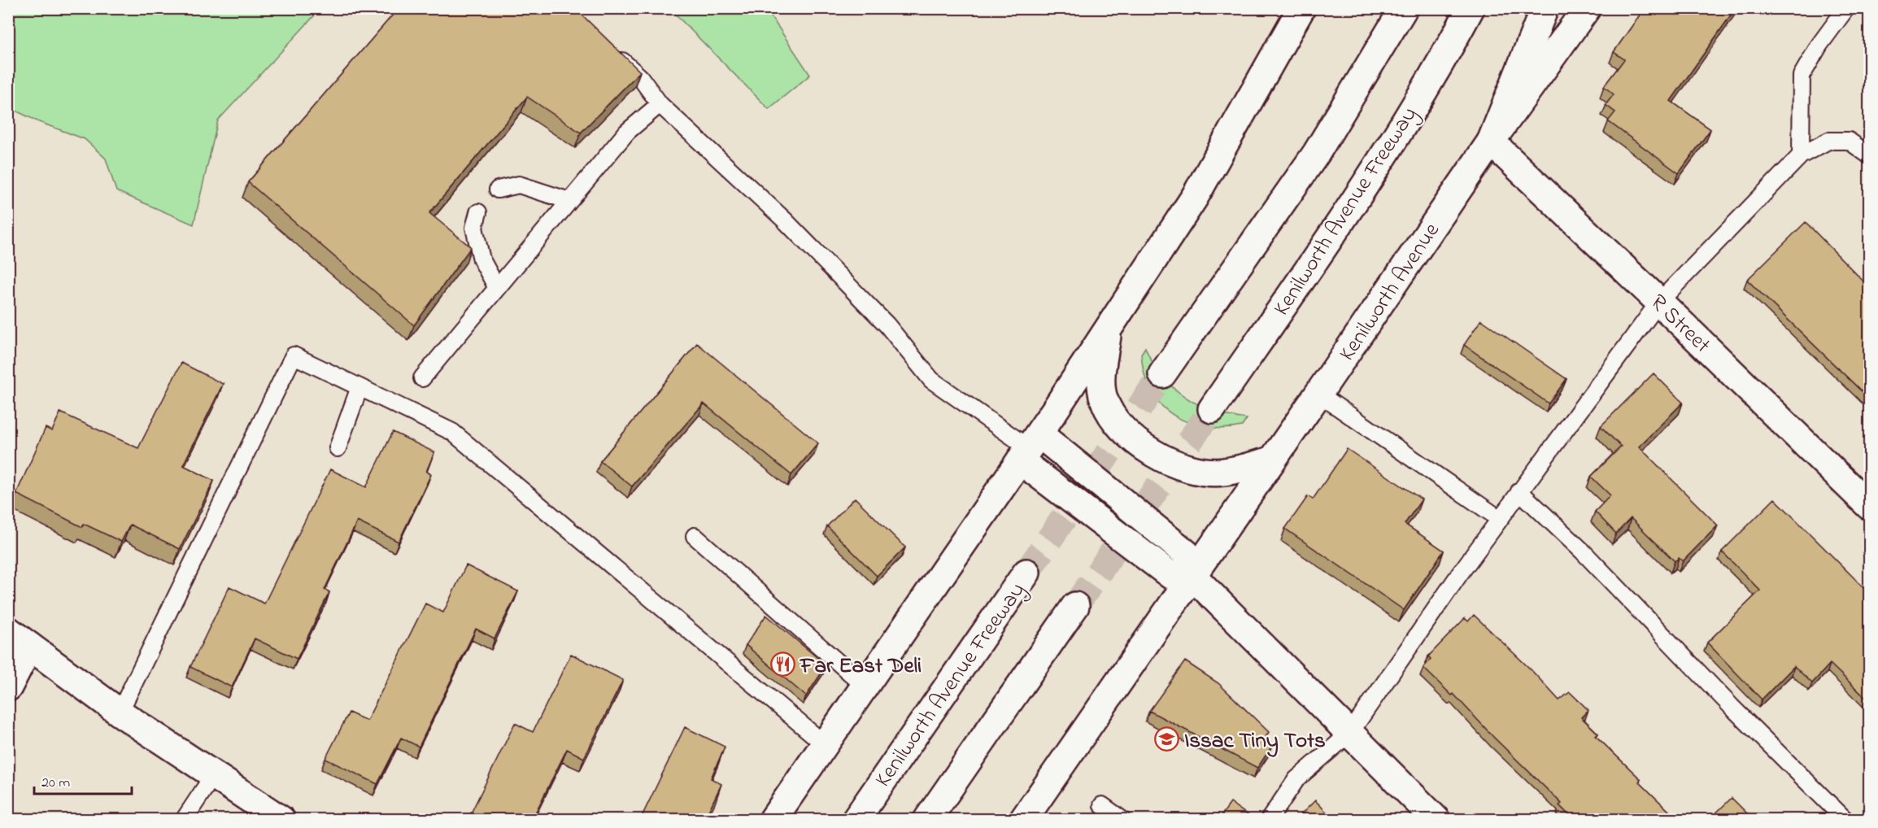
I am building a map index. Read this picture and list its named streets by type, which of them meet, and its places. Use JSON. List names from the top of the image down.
{
  "streets": {
    "main road": ["Kenilworth Avenue Freeway", "Kenilworth Avenue", "R Street"]
  },
  "crossings": [
    ["Kenilworth Avenue", "R Street"]
  ],
  "places": {
    "restaurant": ["Far East Deli"],
    "school or university": ["Issac Tiny Tots"]
  },
  "scale_bar": "20 m"
}
